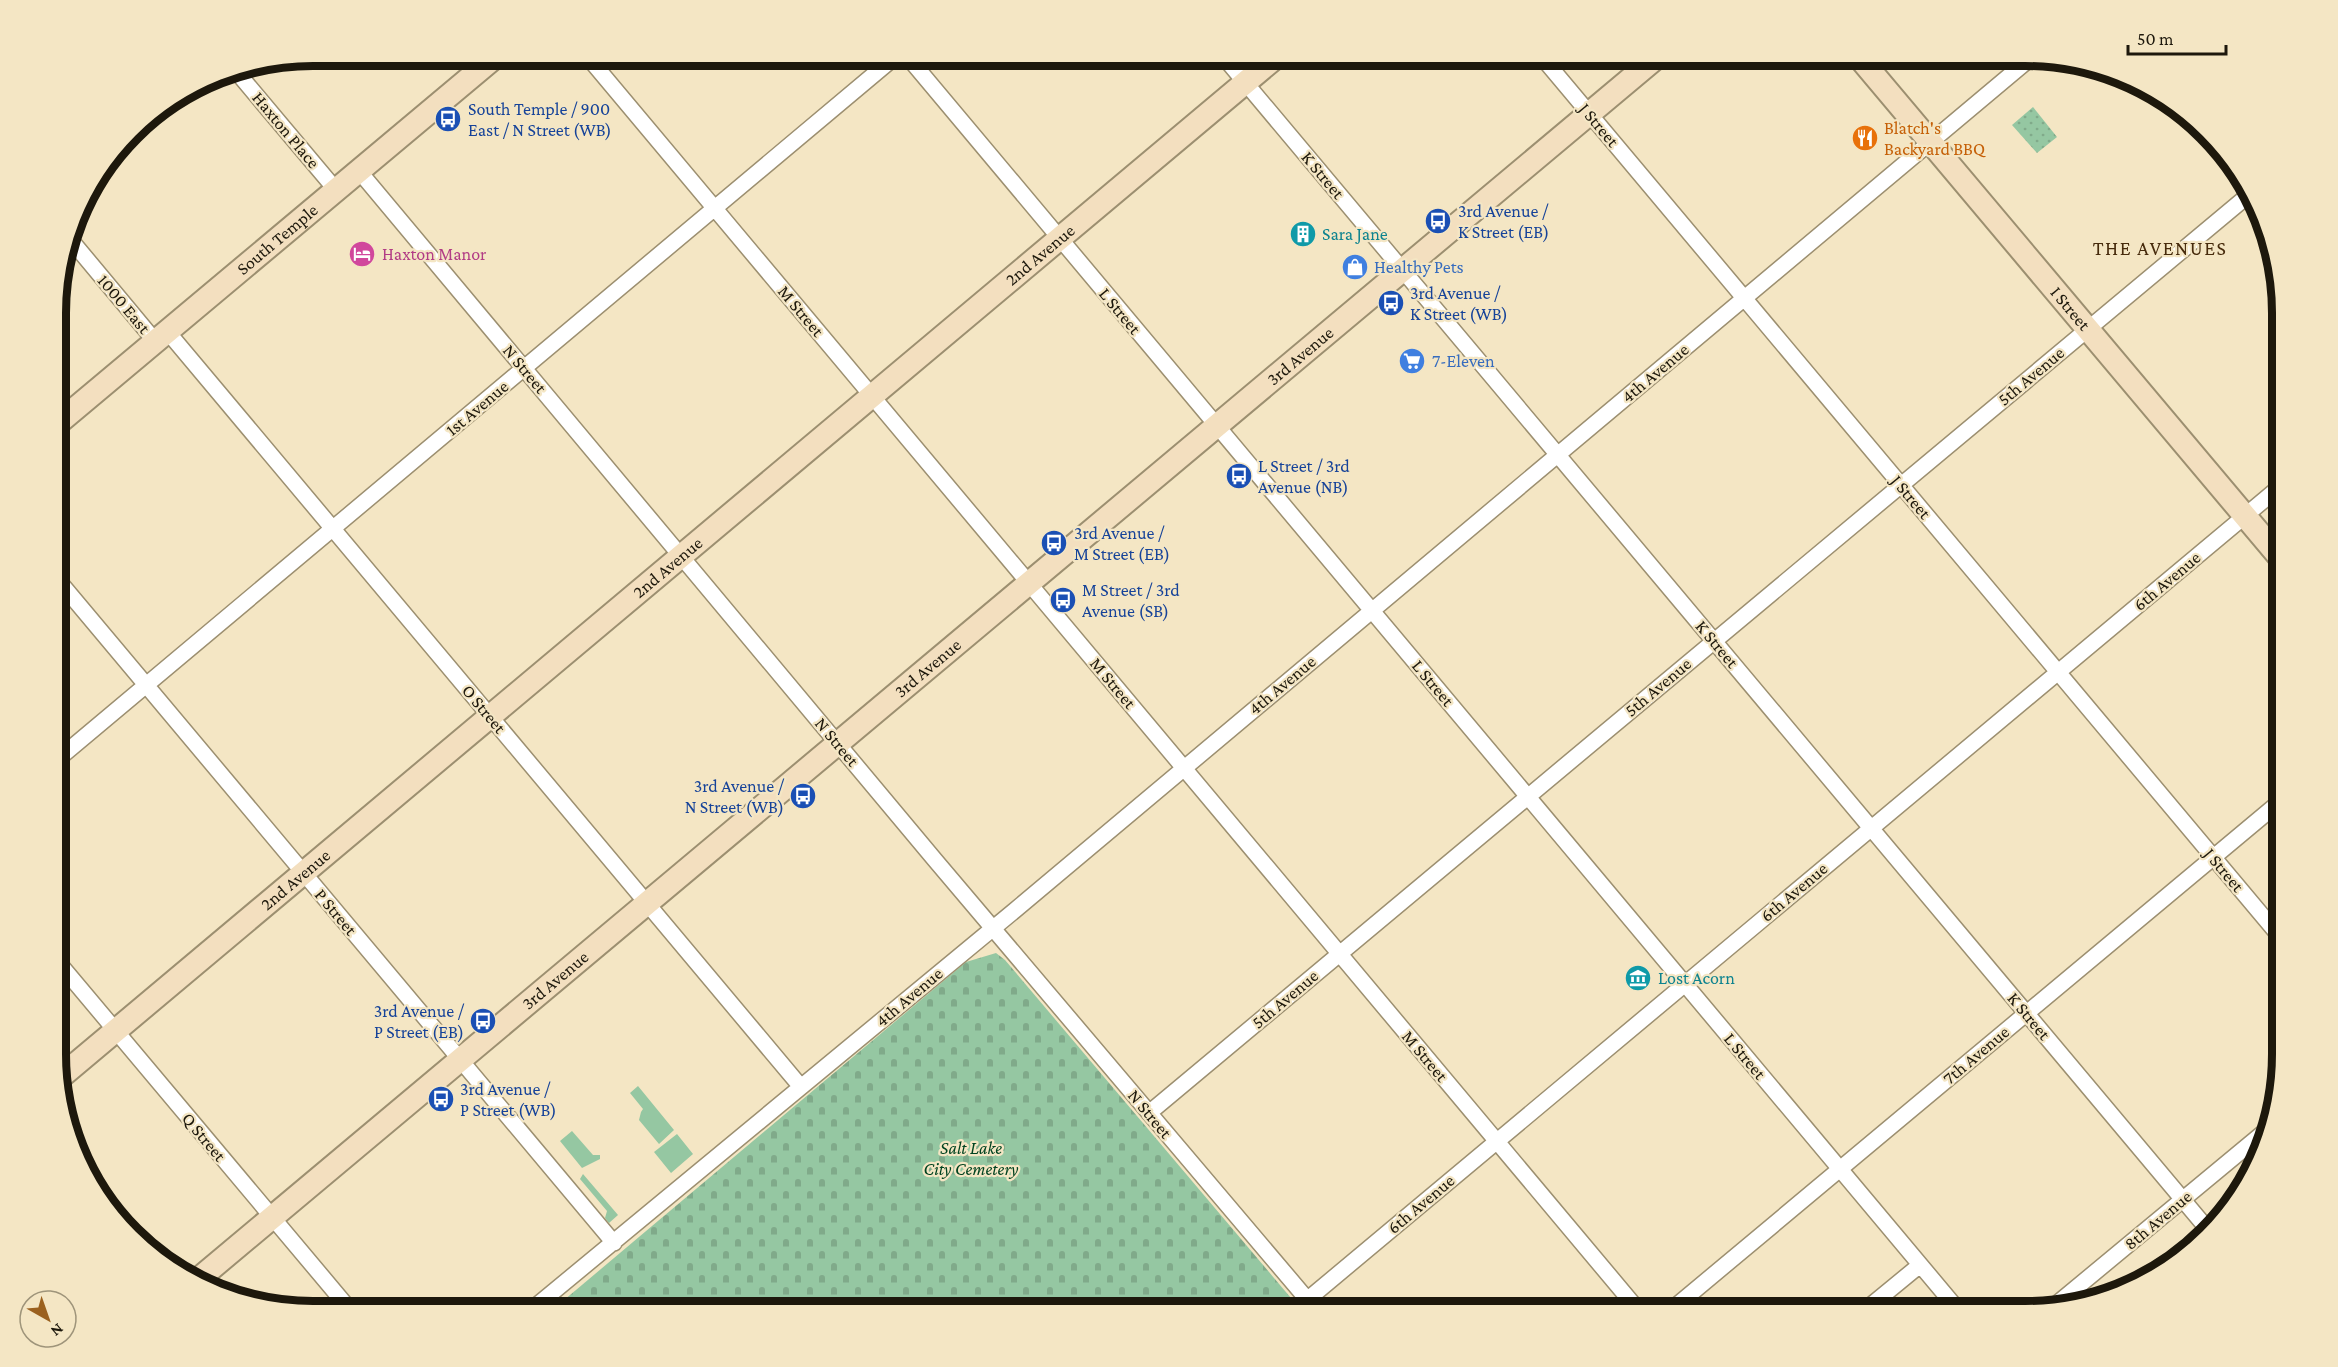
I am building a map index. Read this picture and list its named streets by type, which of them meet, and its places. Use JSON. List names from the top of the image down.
{
  "streets": {
    "street": [
      "J Street",
      "Haxton Place",
      "K Street",
      "South Temple",
      "2nd Avenue",
      "1000 East",
      "I Street",
      "M Street",
      "L Street",
      "3rd Avenue",
      "N Street",
      "4th Avenue",
      "5th Avenue",
      "1st Avenue",
      "6th Avenue",
      "O Street",
      "P Street",
      "7th Avenue",
      "Q Street",
      "8th Avenue"
    ]
  },
  "crossings": [
    ["J Street", "3rd Avenue"],
    ["J Street", "4th Avenue"],
    ["J Street", "5th Avenue"],
    ["J Street", "6th Avenue"],
    ["J Street", "7th Avenue"],
    ["Haxton Place", "South Temple"],
    ["K Street", "2nd Avenue"],
    ["K Street", "3rd Avenue"],
    ["K Street", "4th Avenue"],
    ["K Street", "5th Avenue"],
    ["K Street", "6th Avenue"],
    ["K Street", "7th Avenue"],
    ["K Street", "8th Avenue"],
    ["South Temple", "1000 East"],
    ["South Temple", "N Street"],
    ["South Temple", "O Street"],
    ["2nd Avenue", "M Street"],
    ["2nd Avenue", "L Street"],
    ["2nd Avenue", "N Street"],
    ["2nd Avenue", "O Street"],
    ["2nd Avenue", "P Street"],
    ["2nd Avenue", "Q Street"],
    ["1000 East", "O Street"],
    ["I Street", "4th Avenue"],
    ["I Street", "5th Avenue"],
    ["I Street", "6th Avenue"],
    ["M Street", "3rd Avenue"],
    ["M Street", "4th Avenue"],
    ["M Street", "5th Avenue"],
    ["M Street", "1st Avenue"],
    ["M Street", "6th Avenue"],
    ["L Street", "3rd Avenue"],
    ["L Street", "4th Avenue"],
    ["L Street", "5th Avenue"],
    ["L Street", "6th Avenue"],
    ["L Street", "7th Avenue"],
    ["3rd Avenue", "N Street"],
    ["3rd Avenue", "O Street"],
    ["3rd Avenue", "P Street"],
    ["3rd Avenue", "Q Street"],
    ["N Street", "4th Avenue"],
    ["N Street", "5th Avenue"],
    ["N Street", "1st Avenue"],
    ["4th Avenue", "O Street"],
    ["4th Avenue", "P Street"],
    ["1st Avenue", "O Street"],
    ["1st Avenue", "P Street"]
  ],
  "districts": ["THE AVENUES"],
  "parks": ["Salt Lake City Cemetery"],
  "places": {
    "bus stop": [
      "South Temple / 900 East / N Street (WB)",
      "3rd Avenue / K Street (EB)",
      "3rd Avenue / K Street (WB)",
      "L Street / 3rd Avenue (NB)",
      "3rd Avenue / M Street (EB)",
      "M Street / 3rd Avenue (SB)",
      "3rd Avenue / N Street (WB)",
      "3rd Avenue / P Street (EB)",
      "3rd Avenue / P Street (WB)"
    ],
    "restaurant": ["Blatch's Backyard BBQ"],
    "building": ["Sara Jane"],
    "hotel": ["Haxton Manor"],
    "shop": ["Healthy Pets"],
    "supermarket": ["7-Eleven"],
    "museum": ["Lost Acorn"]
  },
  "scale_bar": "50 m",
  "north": "bottom right"
}
